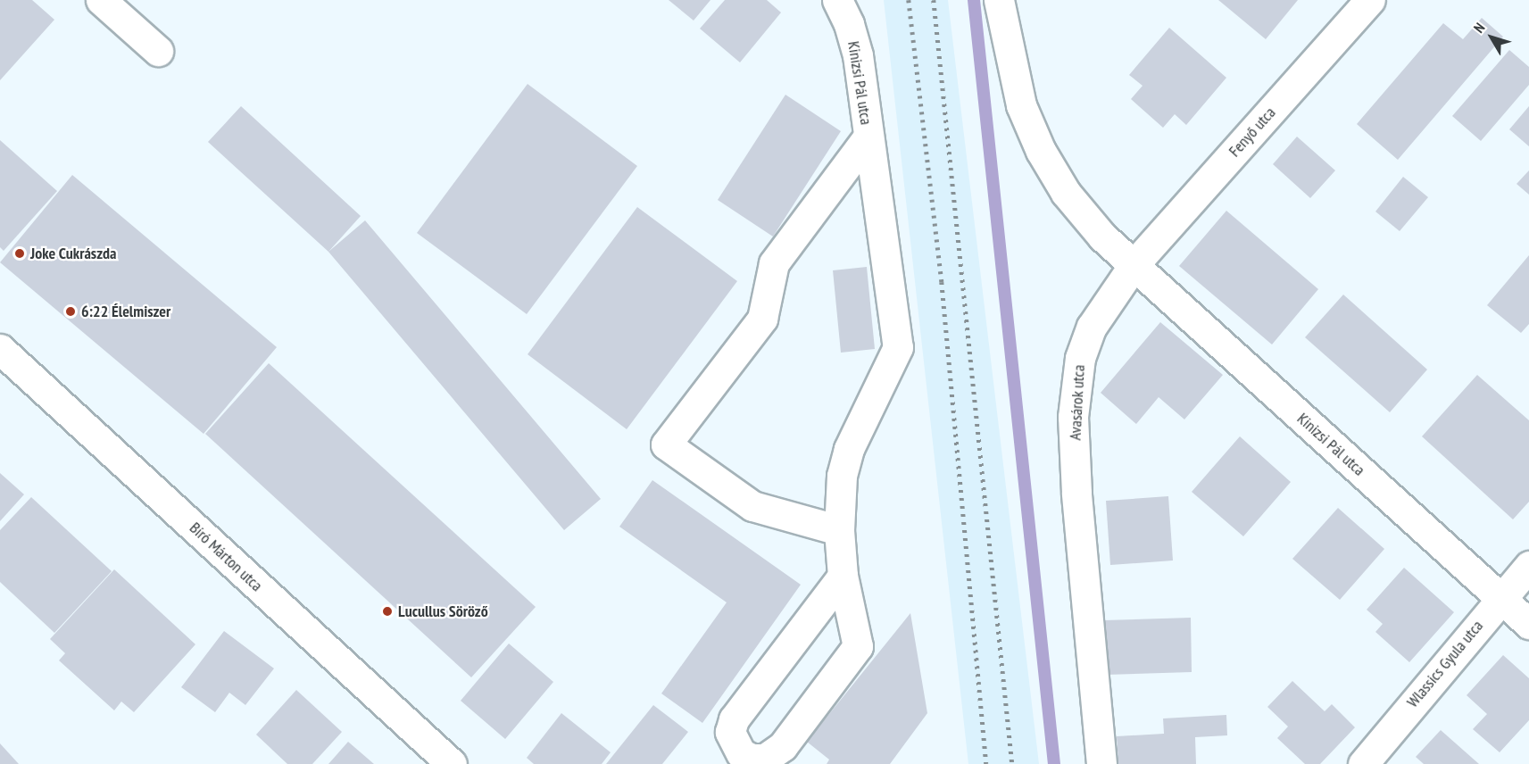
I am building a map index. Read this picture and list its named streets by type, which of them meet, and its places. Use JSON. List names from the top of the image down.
{
  "streets": {
    "street": [
      "Kinizsi Pál utca",
      "Fenyő utca",
      "Avasárok utca",
      "Bíró Márton utca",
      "Wlassics Gyula utca"
    ]
  },
  "crossings": [
    ["Kinizsi Pál utca", "Fenyő utca"],
    ["Kinizsi Pál utca", "Avasárok utca"],
    ["Kinizsi Pál utca", "Wlassics Gyula utca"],
    ["Fenyő utca", "Avasárok utca"]
  ],
  "places": ["Joke Cukrászda", "6:22 Élelmiszer", "Lucullus Söröző"],
  "north": "top left"
}
